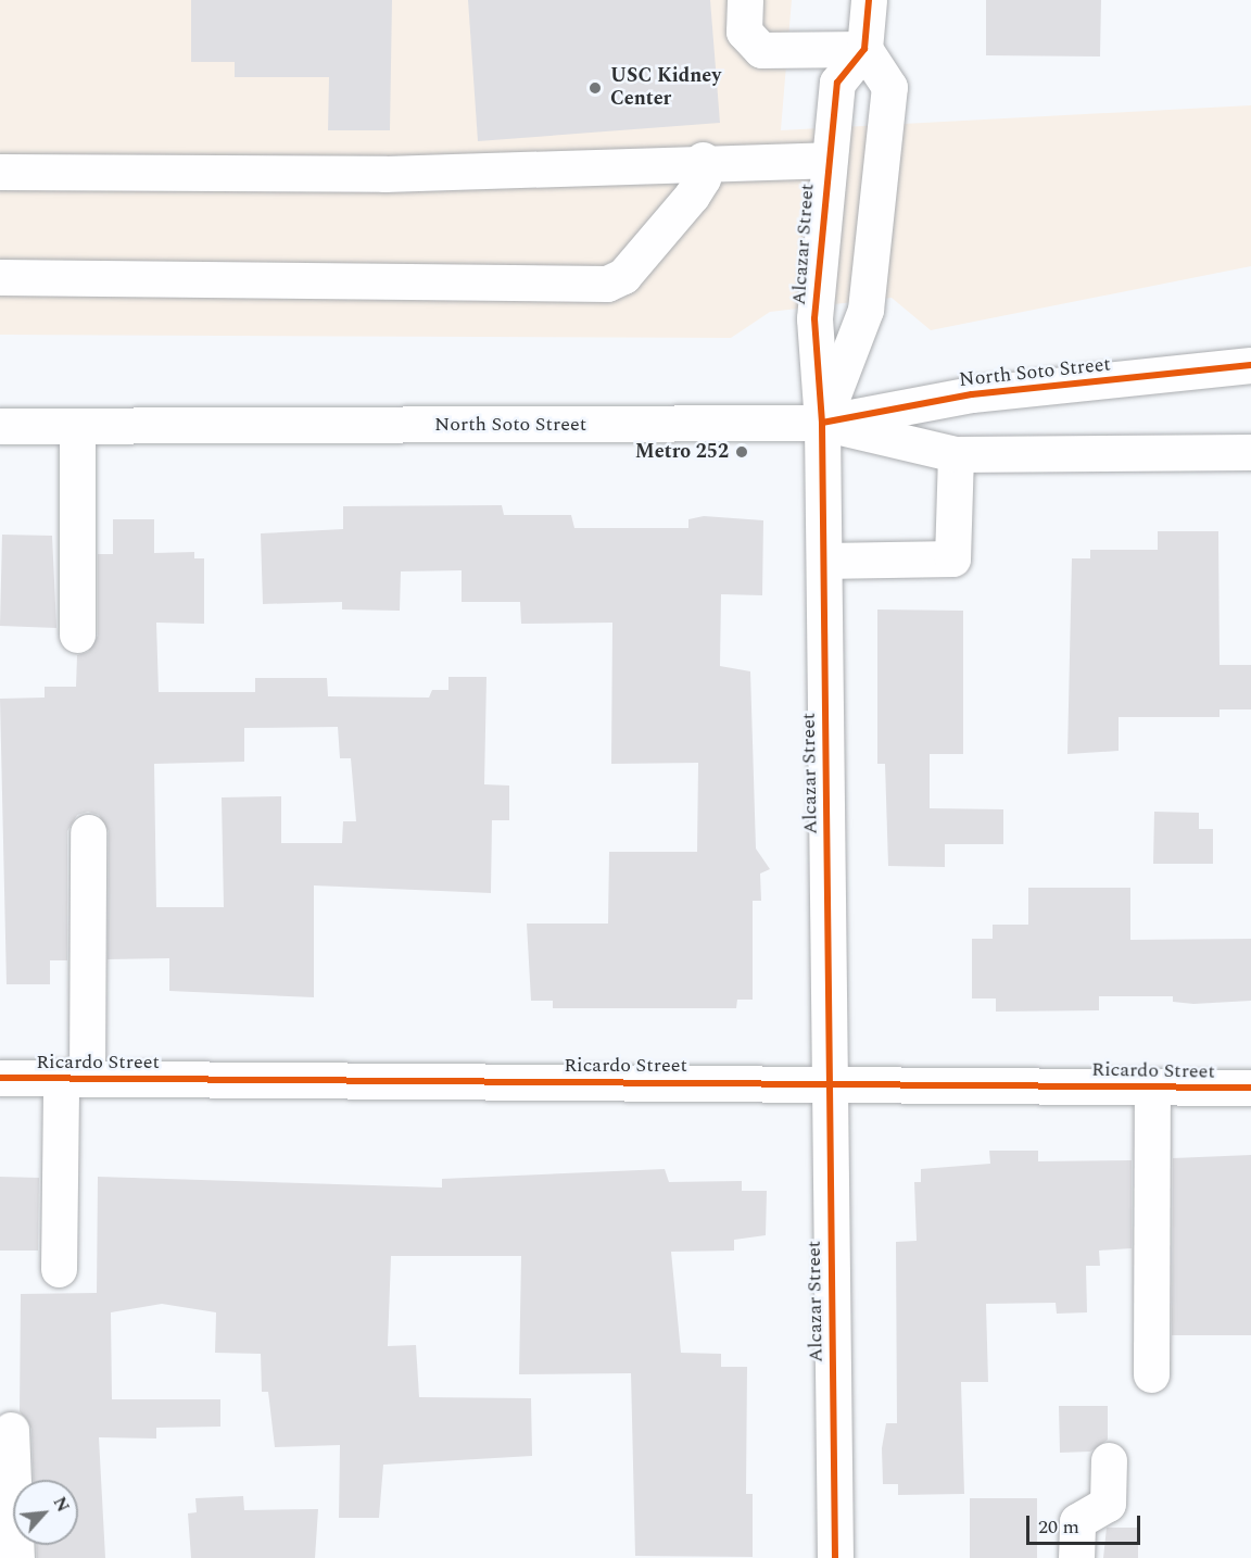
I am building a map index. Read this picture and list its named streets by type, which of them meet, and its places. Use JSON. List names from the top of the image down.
{
  "streets": {
    "street": ["Alcazar Street", "North Soto Street", "Ricardo Street"]
  },
  "crossings": [
    ["Alcazar Street", "North Soto Street"],
    ["Alcazar Street", "Ricardo Street"]
  ],
  "places": ["USC Kidney Center", "Metro 252"],
  "scale_bar": "20 m",
  "north": "top right"
}
